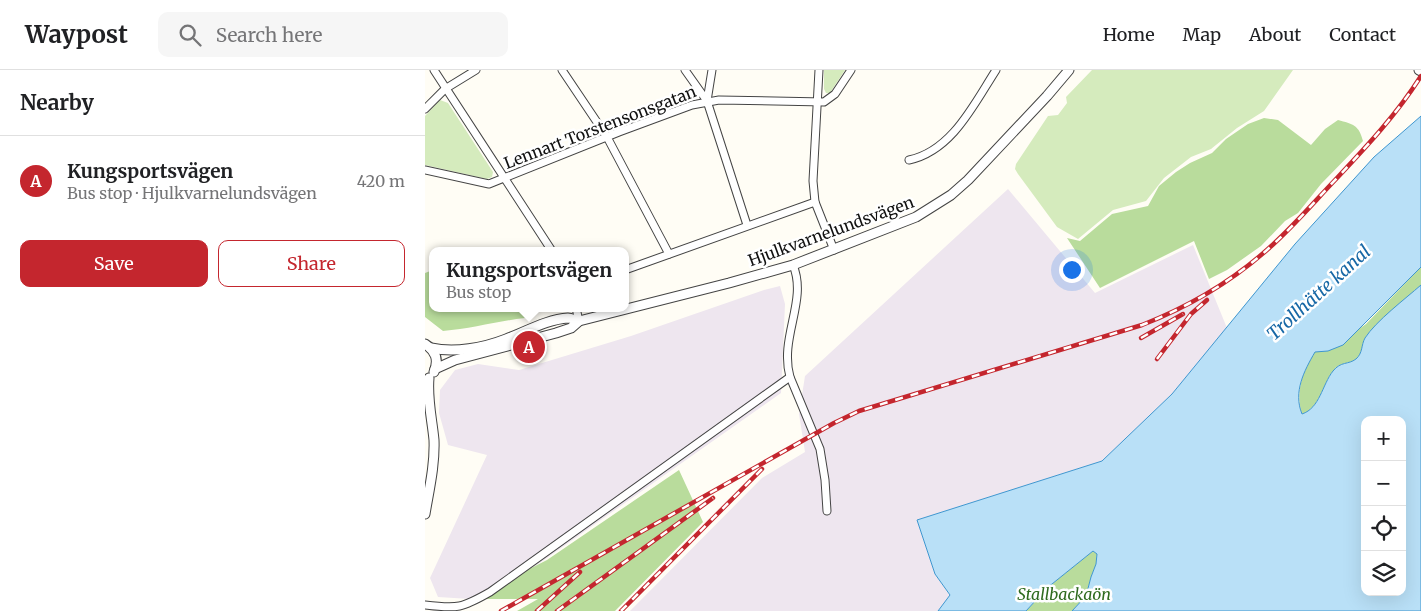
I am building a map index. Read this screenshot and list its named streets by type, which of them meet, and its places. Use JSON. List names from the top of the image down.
{
  "streets": {
    "street": ["Lennart Torstensonsgatan", "Hjulkvarnelundsvägen"]
  },
  "water": ["Trollhätte kanal"],
  "parks": ["Stallbackaön"],
  "page": {
    "header": "Waypost",
    "search": "Search here",
    "nav": [
      "Home",
      "Map",
      "About",
      "Contact"
    ],
    "heading": "Nearby",
    "list": [
      {
        "mark": "A",
        "name": "Kungsportsvägen",
        "note": "Bus stop · Hjulkvarnelundsvägen",
        "value": "420 m"
      }
    ],
    "buttons": ["Save", "Share"],
    "popup": ["Kungsportsvägen", "Bus stop"],
    "pins": "A",
    "map_buttons": ["+", "−"]
  }
}
